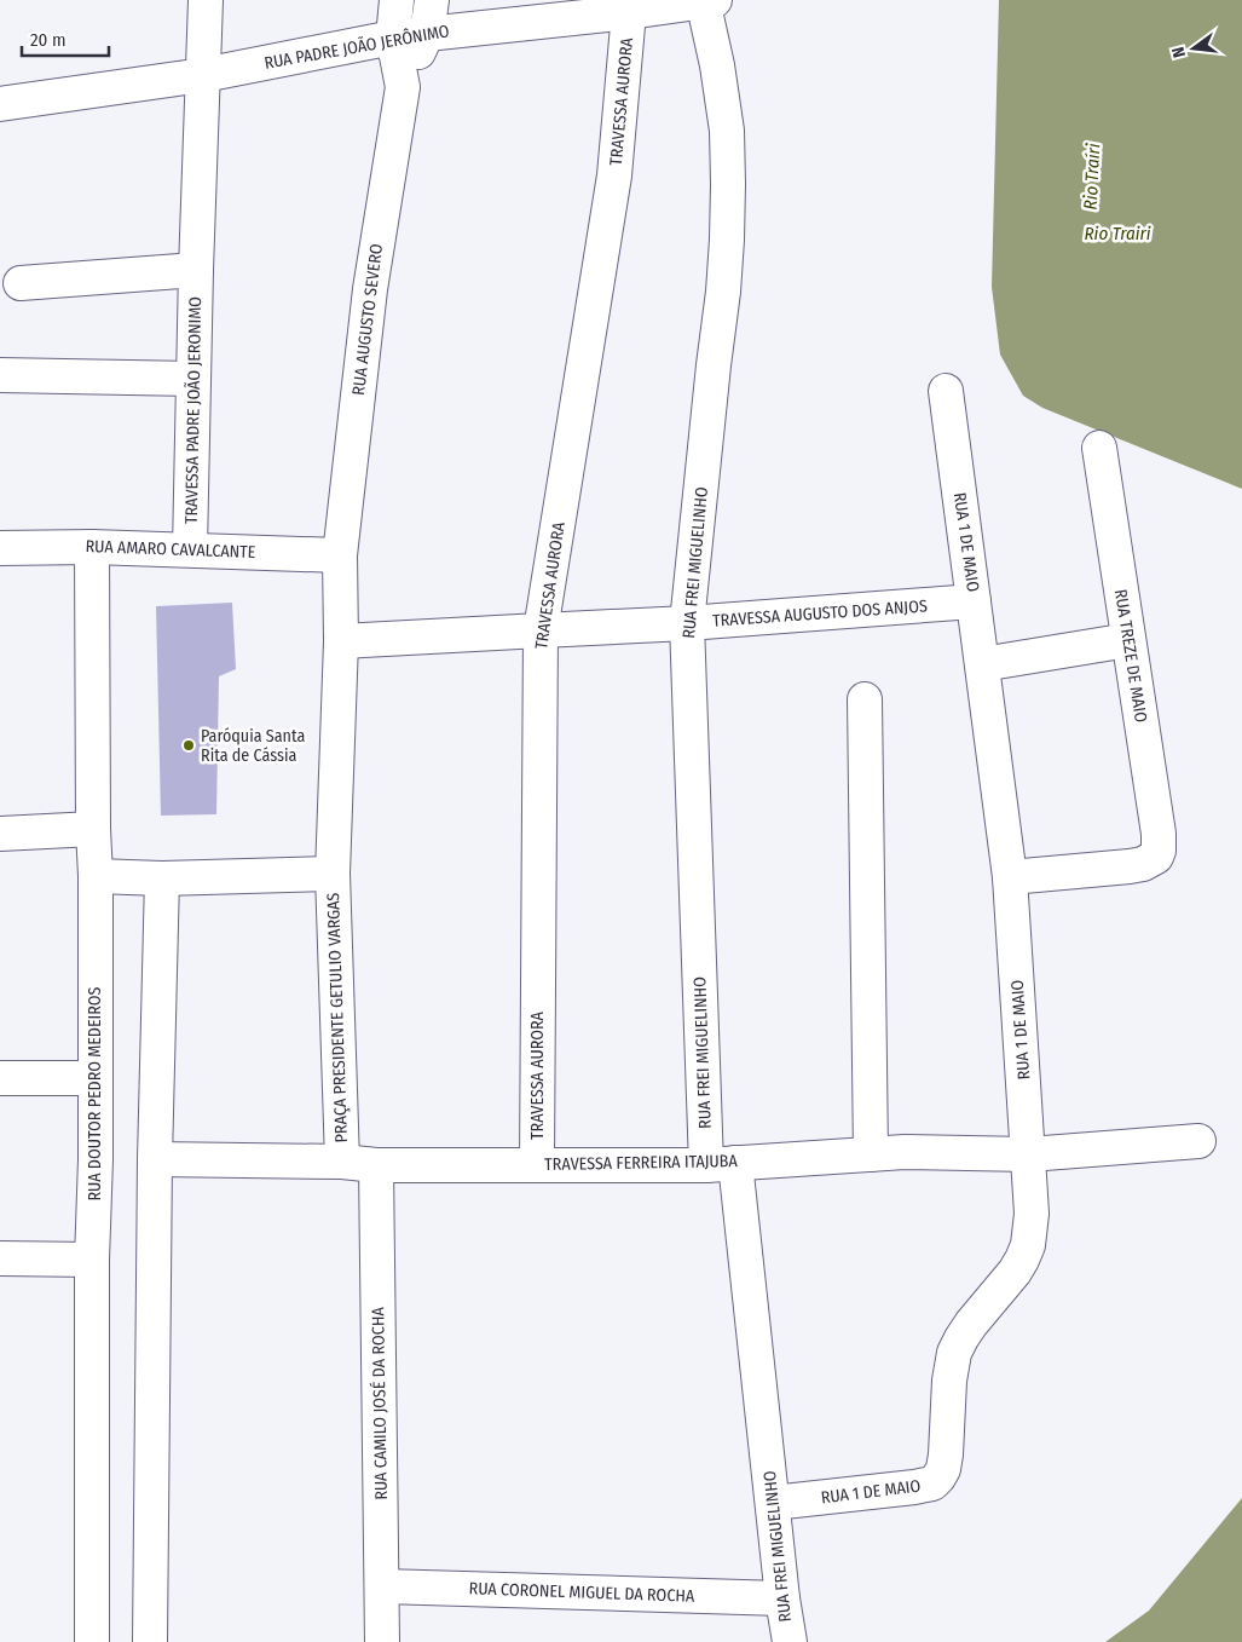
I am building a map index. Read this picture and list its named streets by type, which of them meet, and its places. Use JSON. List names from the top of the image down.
{
  "streets": {
    "street": [
      "RUA PADRE JOÃO JERÔNIMO",
      "TRAVESSA AURORA",
      "RUA AUGUSTO SEVERO",
      "TRAVESSA PADRE JOÃO JERONIMO",
      "RUA 1 DE MAIO",
      "RUA AMARO CAVALCANTE",
      "RUA FREI MIGUELINHO",
      "TRAVESSA AUGUSTO DOS ANJOS",
      "RUA TREZE DE MAIO",
      "PRAÇA PRESIDENTE GETULIO VARGAS",
      "RUA DOUTOR PEDRO MEDEIROS",
      "TRAVESSA FERREIRA ITAJUBA",
      "RUA CAMILO JOSÉ DA ROCHA",
      "RUA CORONEL MIGUEL DA ROCHA"
    ]
  },
  "crossings": [
    ["RUA PADRE JOÃO JERÔNIMO", "TRAVESSA AURORA"],
    ["RUA PADRE JOÃO JERÔNIMO", "RUA AUGUSTO SEVERO"],
    ["RUA PADRE JOÃO JERÔNIMO", "TRAVESSA PADRE JOÃO JERONIMO"],
    ["RUA PADRE JOÃO JERÔNIMO", "RUA FREI MIGUELINHO"],
    ["TRAVESSA AURORA", "TRAVESSA AUGUSTO DOS ANJOS"],
    ["TRAVESSA AURORA", "TRAVESSA FERREIRA ITAJUBA"],
    ["RUA AUGUSTO SEVERO", "RUA AMARO CAVALCANTE"],
    ["RUA AUGUSTO SEVERO", "TRAVESSA AUGUSTO DOS ANJOS"],
    ["RUA AUGUSTO SEVERO", "PRAÇA PRESIDENTE GETULIO VARGAS"],
    ["TRAVESSA PADRE JOÃO JERONIMO", "RUA AMARO CAVALCANTE"],
    ["RUA 1 DE MAIO", "RUA FREI MIGUELINHO"],
    ["RUA 1 DE MAIO", "TRAVESSA AUGUSTO DOS ANJOS"],
    ["RUA 1 DE MAIO", "RUA TREZE DE MAIO"],
    ["RUA 1 DE MAIO", "TRAVESSA FERREIRA ITAJUBA"],
    ["RUA AMARO CAVALCANTE", "RUA DOUTOR PEDRO MEDEIROS"],
    ["RUA FREI MIGUELINHO", "TRAVESSA AUGUSTO DOS ANJOS"],
    ["RUA FREI MIGUELINHO", "TRAVESSA FERREIRA ITAJUBA"],
    ["RUA FREI MIGUELINHO", "RUA CORONEL MIGUEL DA ROCHA"],
    ["TRAVESSA AUGUSTO DOS ANJOS", "PRAÇA PRESIDENTE GETULIO VARGAS"],
    ["PRAÇA PRESIDENTE GETULIO VARGAS", "RUA DOUTOR PEDRO MEDEIROS"],
    ["PRAÇA PRESIDENTE GETULIO VARGAS", "TRAVESSA FERREIRA ITAJUBA"],
    ["TRAVESSA FERREIRA ITAJUBA", "RUA CAMILO JOSÉ DA ROCHA"],
    ["RUA CAMILO JOSÉ DA ROCHA", "RUA CORONEL MIGUEL DA ROCHA"]
  ],
  "water": ["Rio Traíri", "Rio Trairi"],
  "places": ["Paróquia Santa Rita de Cássia"],
  "scale_bar": "20 m",
  "north": "left"
}
